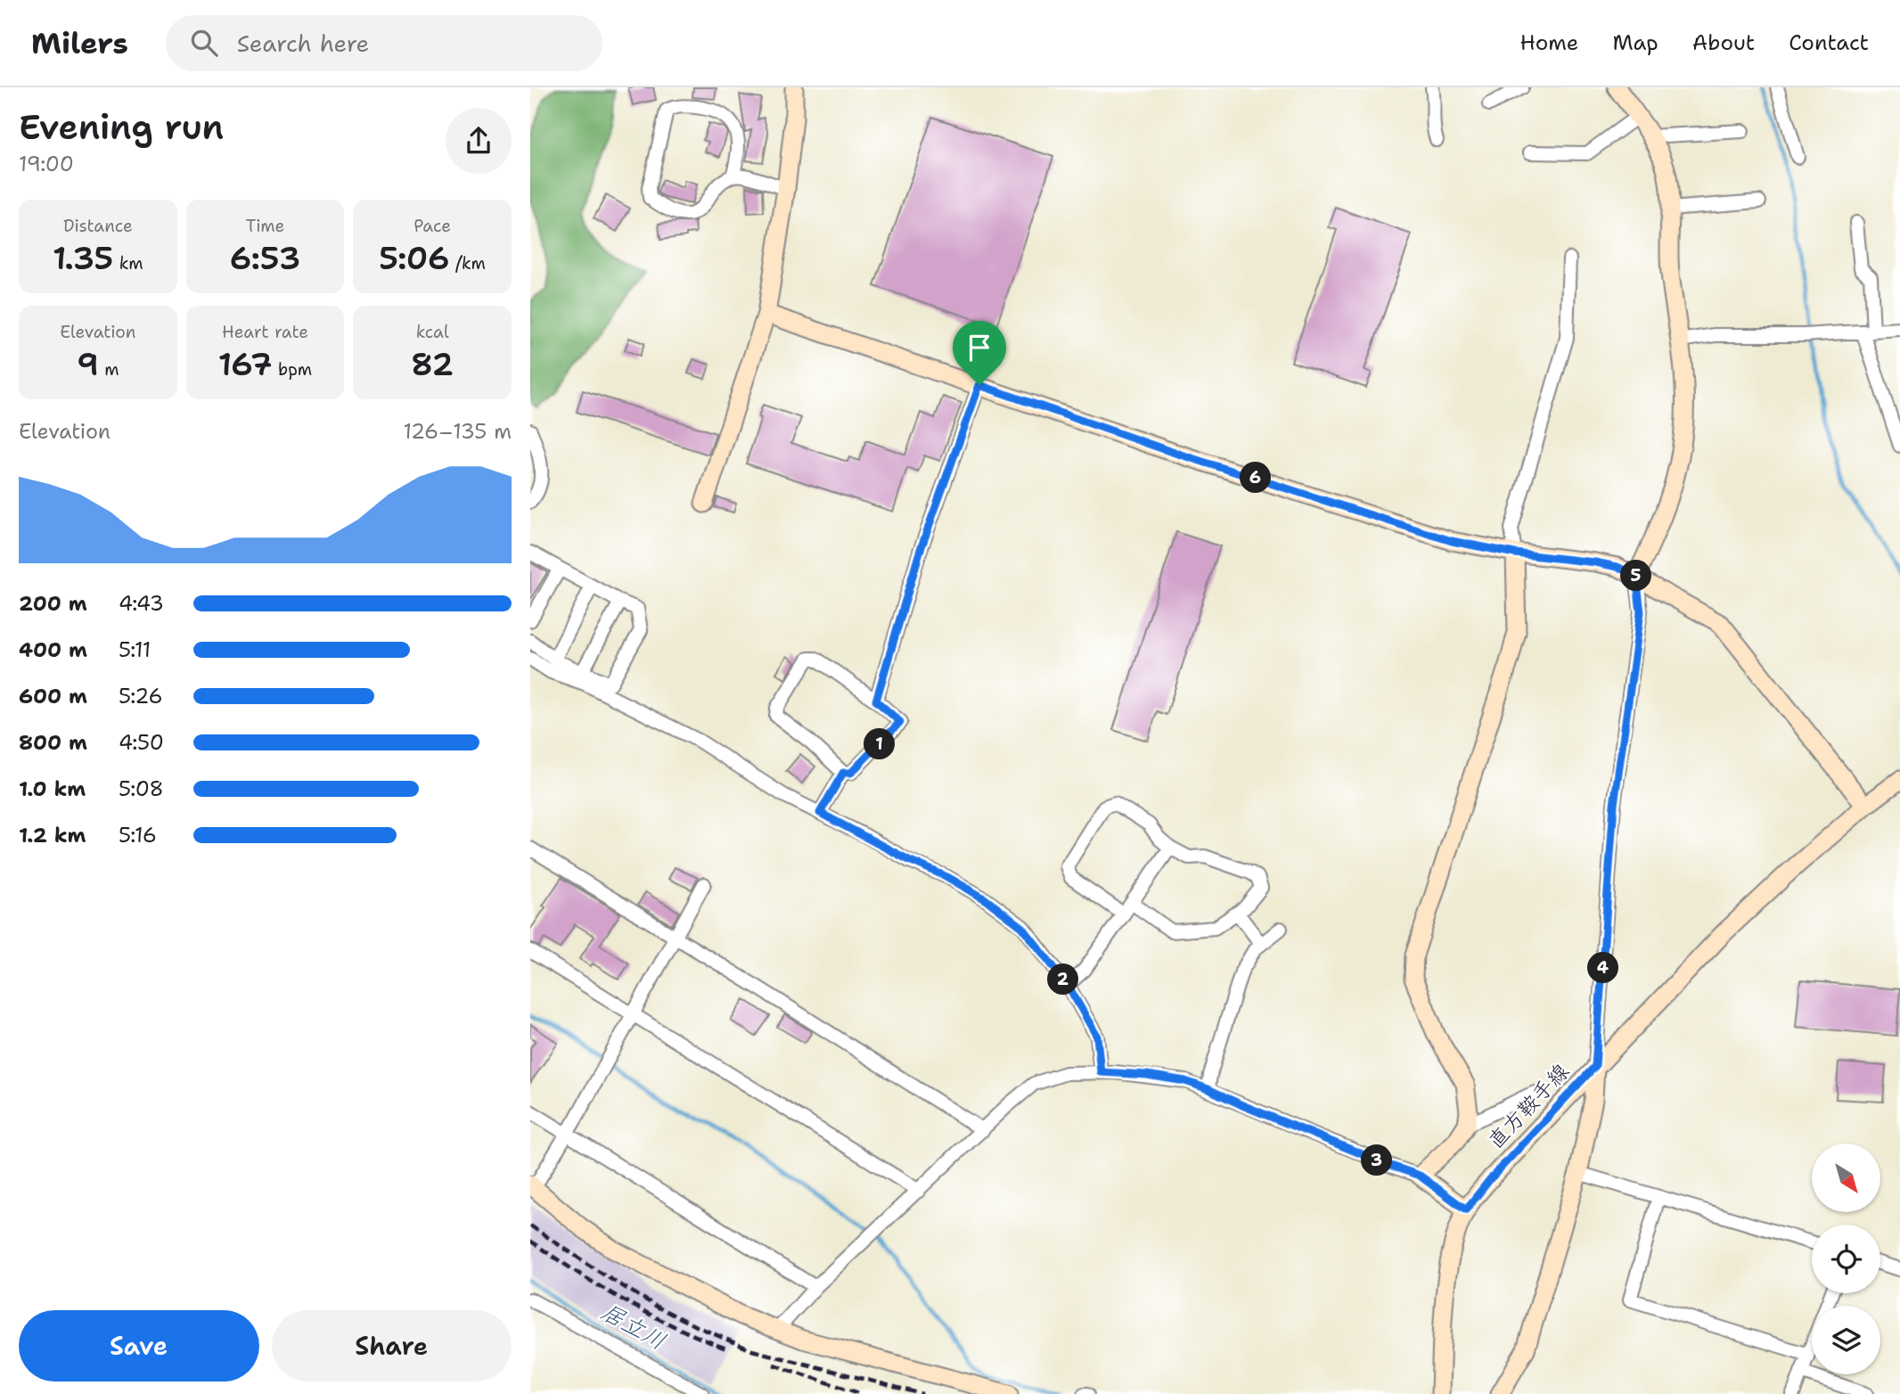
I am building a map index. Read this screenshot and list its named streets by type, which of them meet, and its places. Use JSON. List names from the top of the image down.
{
  "streets": {
    "street": ["直方鞍手線"]
  },
  "water": ["居立川"],
  "north": "bottom right",
  "page": {
    "header": "Milers",
    "search": "Search here",
    "nav": [
      "Home",
      "Map",
      "About",
      "Contact"
    ],
    "heading": ["Evening run", "19:00"],
    "stats": [
      ["Distance", "1.35 km"],
      ["Time", "6:53"],
      ["Pace", "5:06 /km"],
      ["Elevation", "9 m"],
      ["Heart rate", "167 bpm"],
      ["kcal", "82"]
    ],
    "chart": ["Elevation", "126–135 m"],
    "pins": [
      "6",
      "5",
      "1",
      "4",
      "2",
      "3"
    ],
    "list": [
      {
        "name": "200 m",
        "note": "4:43"
      },
      {
        "name": "400 m",
        "note": "5:11"
      },
      {
        "name": "600 m",
        "note": "5:26"
      },
      {
        "name": "800 m",
        "note": "4:50"
      },
      {
        "name": "1.0 km",
        "note": "5:08"
      },
      {
        "name": "1.2 km",
        "note": "5:16"
      }
    ],
    "buttons": ["Save", "Share"]
  }
}
